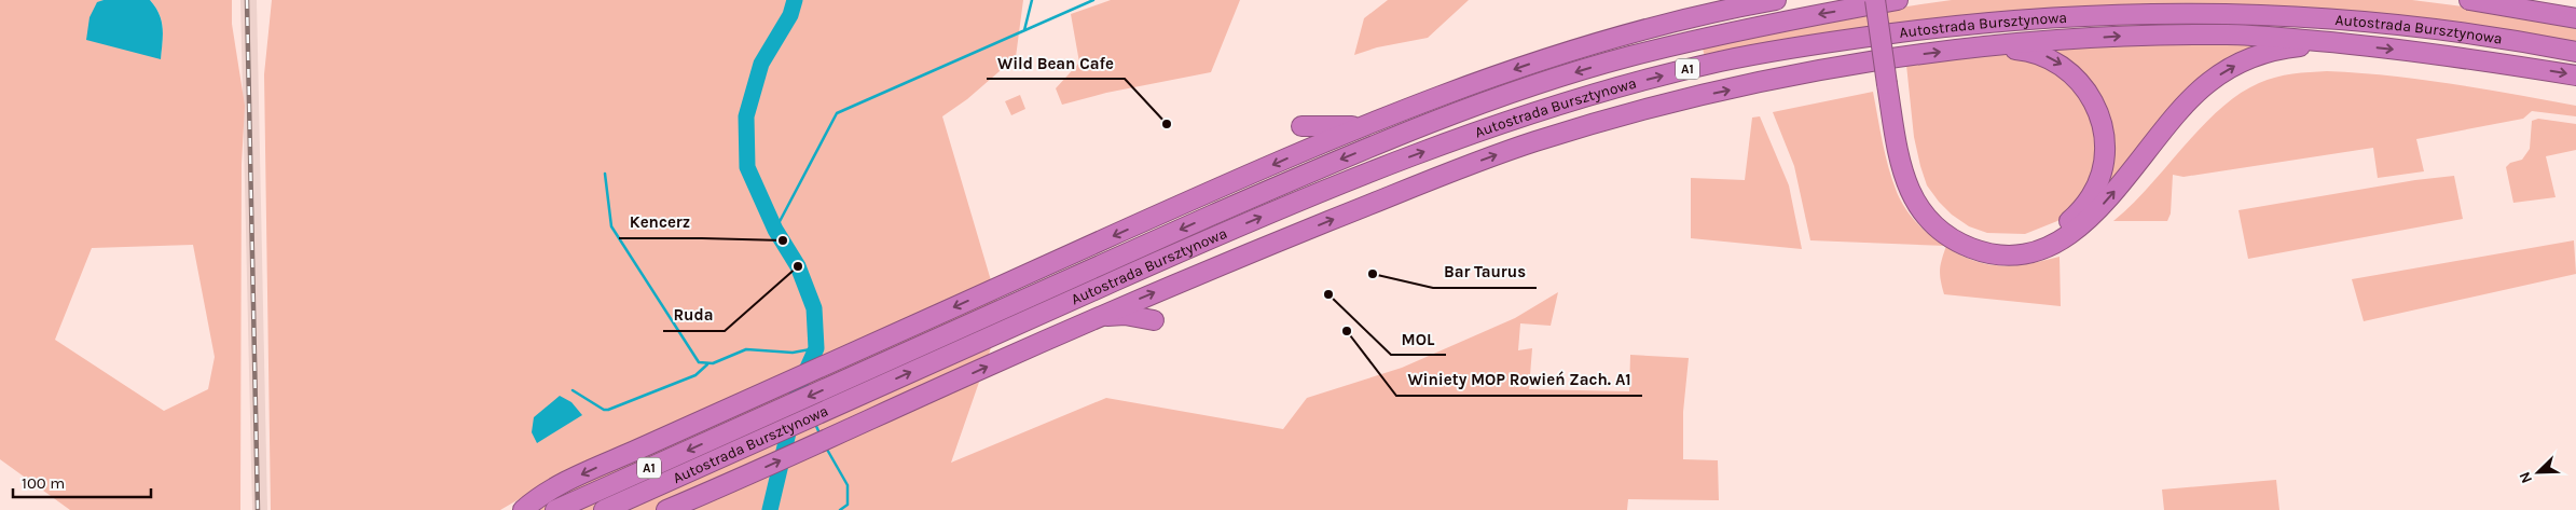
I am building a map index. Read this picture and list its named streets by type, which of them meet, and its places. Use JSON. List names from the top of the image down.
{
  "streets": {
    "highway": ["Autostrada Bursztynowa", "A1"]
  },
  "places": [
    "Wild Bean Cafe",
    "Kencerz",
    "Ruda",
    "Bar Taurus",
    "MOL",
    "Winiety MOP Rowień Zach. A1"
  ],
  "scale_bar": "100 m",
  "north": "bottom left"
}
